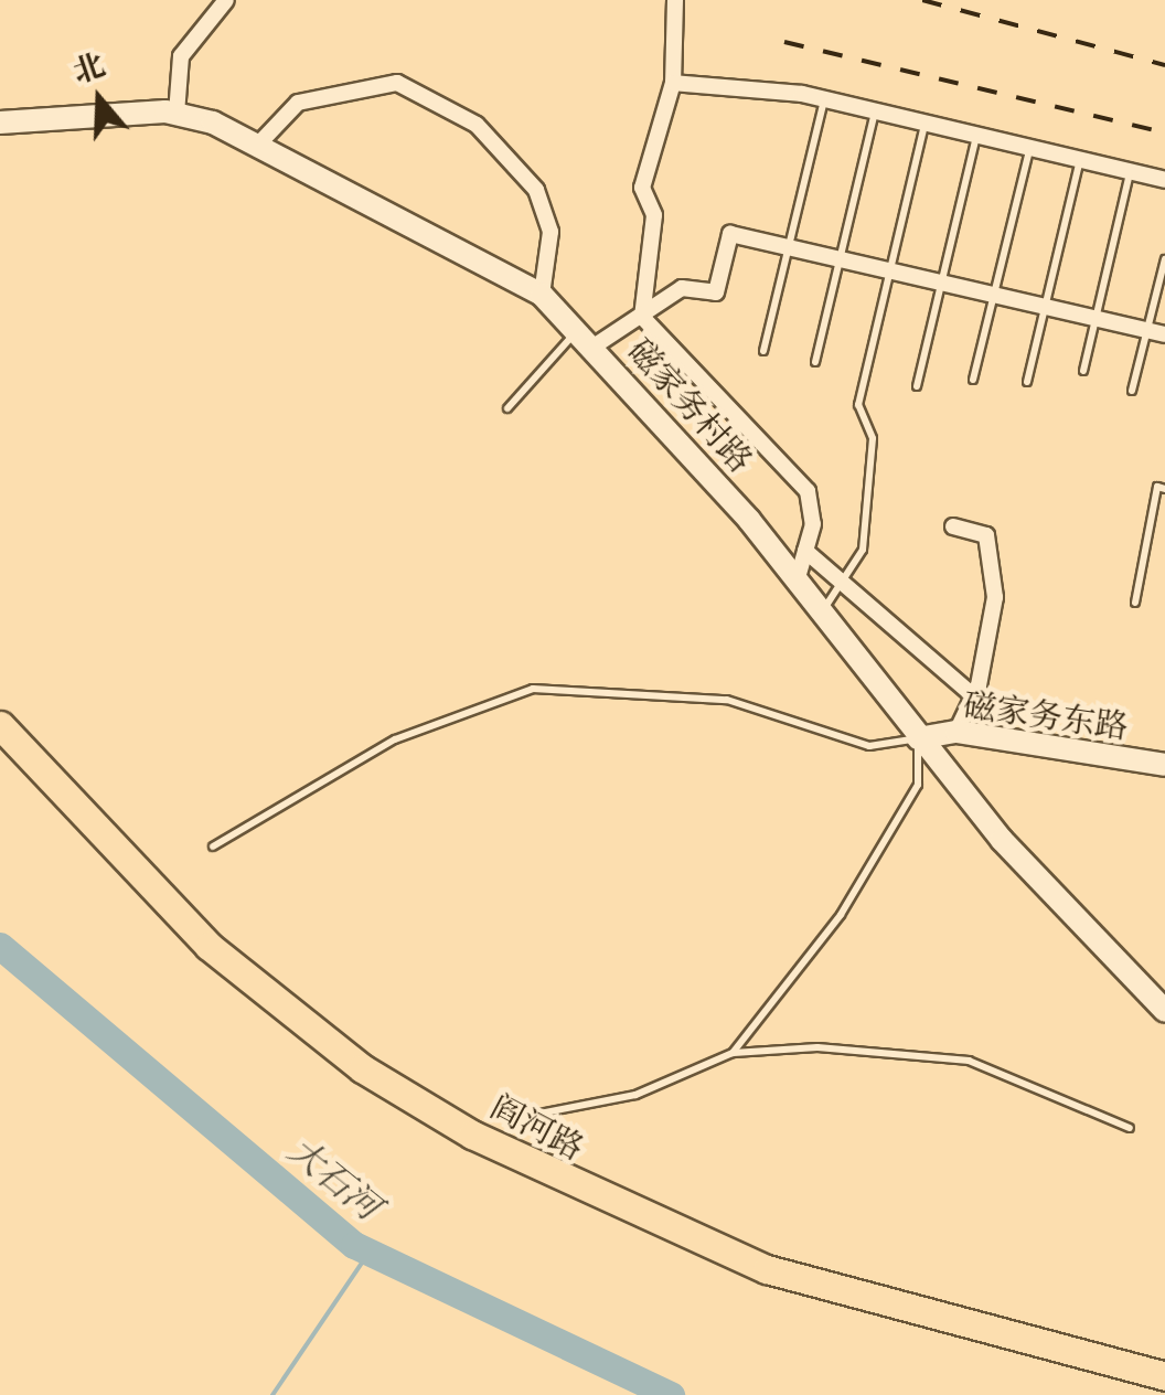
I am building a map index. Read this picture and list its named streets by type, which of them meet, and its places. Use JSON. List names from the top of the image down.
{
  "streets": {
    "highway": ["阎河路"],
    "street": ["磁家务村路", "磁家务东路"]
  },
  "crossings": [
    ["磁家务村路", "磁家务东路"]
  ],
  "water": ["大石河"],
  "north": "top"
}
